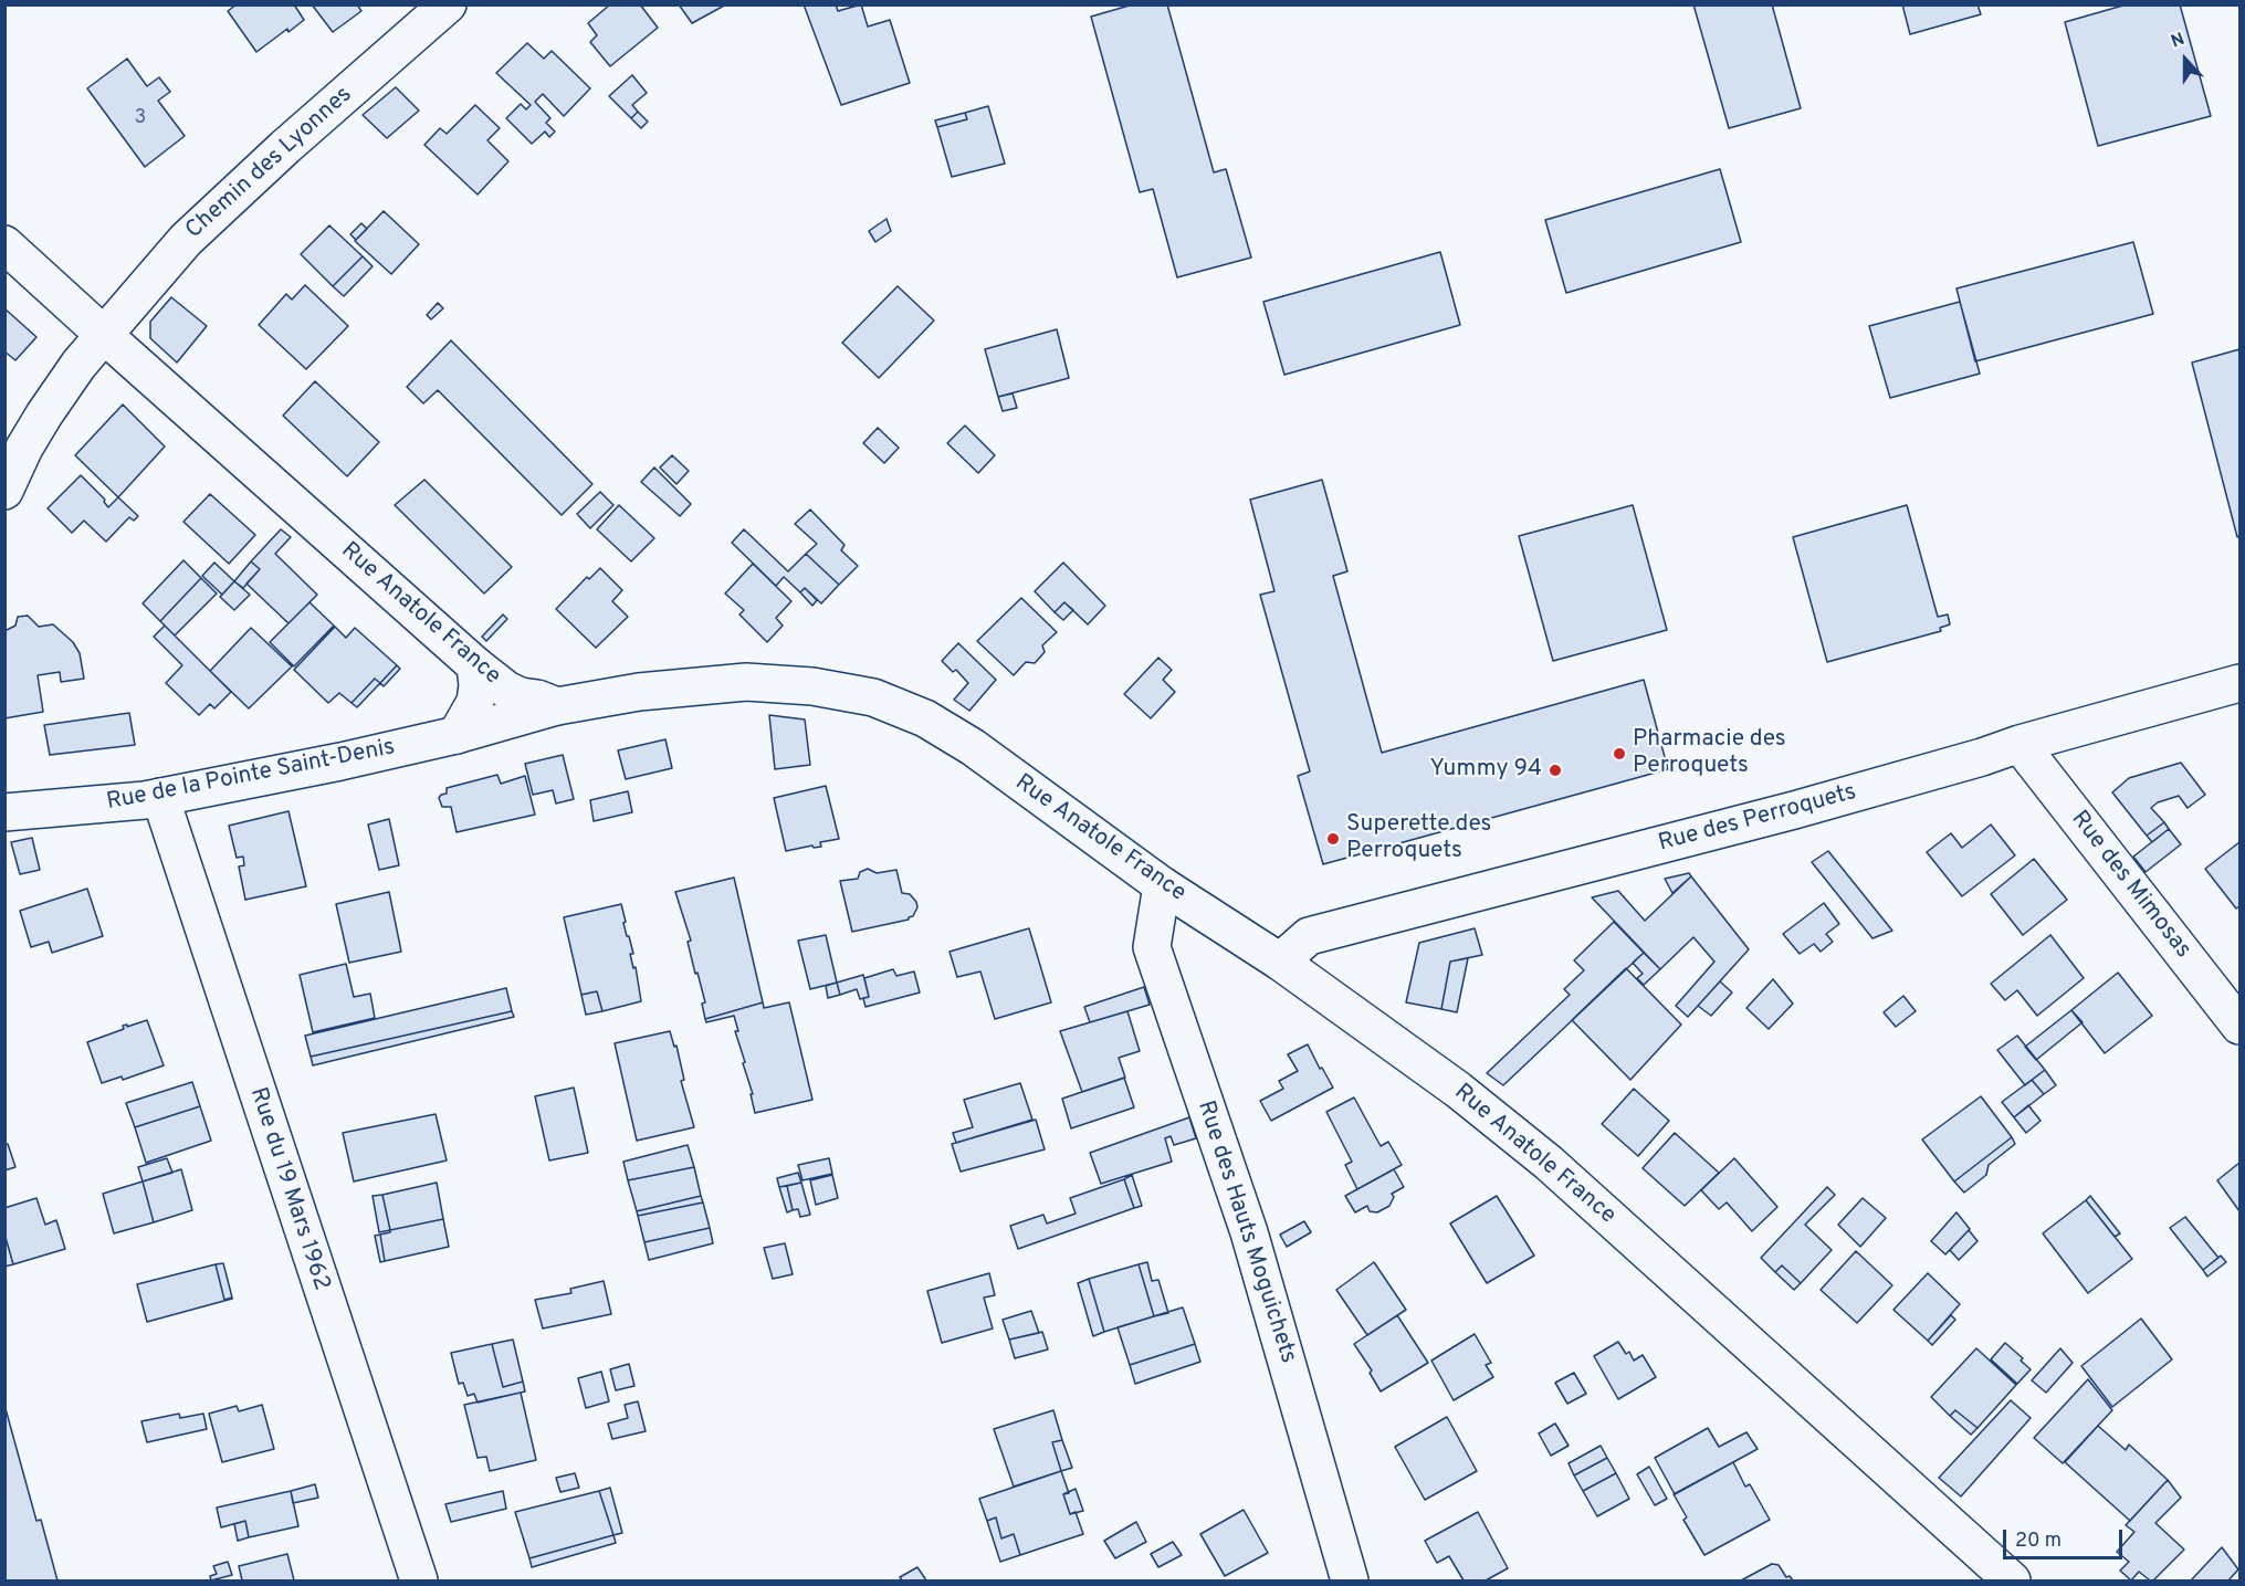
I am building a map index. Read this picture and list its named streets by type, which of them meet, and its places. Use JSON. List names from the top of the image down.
{
  "streets": {
    "street": [
      "Chemin des Lyonnes",
      "Rue Anatole France",
      "Rue de la Pointe Saint-Denis",
      "Rue des Perroquets",
      "Rue des Mimosas",
      "Rue du 19 Mars 1962",
      "Rue des Hauts Moguichets"
    ]
  },
  "crossings": [
    ["Chemin des Lyonnes", "Rue Anatole France"],
    ["Rue Anatole France", "Rue de la Pointe Saint-Denis"],
    ["Rue Anatole France", "Rue des Perroquets"],
    ["Rue Anatole France", "Rue des Hauts Moguichets"],
    ["Rue de la Pointe Saint-Denis", "Rue du 19 Mars 1962"],
    ["Rue des Perroquets", "Rue des Mimosas"]
  ],
  "places": ["Pharmacie des Perroquets", "Yummy 94", "Superette des Perroquets"],
  "house_numbers": ["3"],
  "scale_bar": "20 m",
  "north": "top"
}
